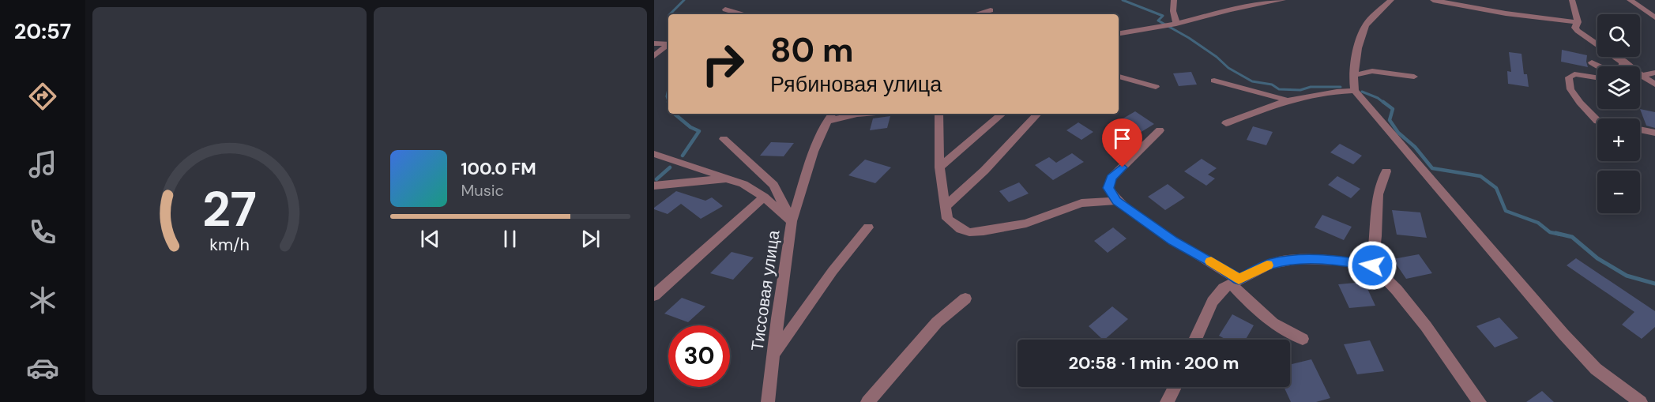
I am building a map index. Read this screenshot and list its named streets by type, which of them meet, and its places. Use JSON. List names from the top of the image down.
{
  "streets": {
    "street": ["Тиссовая улица"]
  },
  "page": {
    "tabs": "20:57",
    "map_buttons": ["+", "−"],
    "turn": ["80 m", "Рябиновая улица"],
    "song": ["100.0 FM", "Music"],
    "limit": "30",
    "trip": "20:58 · 1 min · 200 m",
    "gauge": ["27", "km/h"]
  }
}
